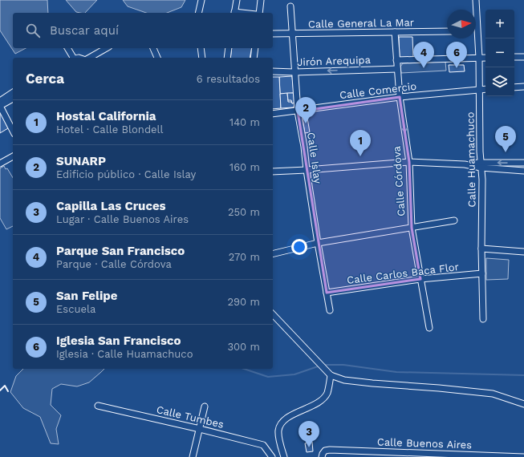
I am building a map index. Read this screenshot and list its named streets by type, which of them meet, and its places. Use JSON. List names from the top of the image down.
{
  "streets": {
    "street": [
      "Calle General La Mar",
      "Jirón Arequipa",
      "Calle Comercio",
      "Calle Islay",
      "Calle Huamachuco",
      "Calle Córdova",
      "Calle Carlos Baca Flor",
      "Calle Tumbes",
      "Calle Buenos Aires"
    ]
  },
  "crossings": [
    ["Calle General La Mar", "Calle Islay"],
    ["Calle General La Mar", "Calle Córdova"],
    ["Jirón Arequipa", "Calle Islay"],
    ["Jirón Arequipa", "Calle Córdova"],
    ["Calle Comercio", "Calle Islay"],
    ["Calle Comercio", "Calle Huamachuco"],
    ["Calle Comercio", "Calle Córdova"],
    ["Calle Islay", "Calle Carlos Baca Flor"],
    ["Calle Huamachuco", "Calle Carlos Baca Flor"],
    ["Calle Córdova", "Calle Carlos Baca Flor"]
  ],
  "one_way": ["Jirón Arequipa"],
  "north": "right",
  "page": {
    "map_buttons": ["+", "−"],
    "search": "Buscar aquí",
    "pins": [
      "4",
      "6",
      "2",
      "5",
      "1",
      "3"
    ],
    "heading": ["Cerca", "6 resultados"],
    "list": [
      {
        "mark": "1",
        "name": "Hostal California",
        "note": "Hotel · Calle Blondell",
        "value": "140 m"
      },
      {
        "mark": "2",
        "name": "SUNARP",
        "note": "Edificio público · Calle Islay",
        "value": "160 m"
      },
      {
        "mark": "3",
        "name": "Capilla Las Cruces",
        "note": "Lugar · Calle Buenos Aires",
        "value": "250 m"
      },
      {
        "mark": "4",
        "name": "Parque San Francisco",
        "note": "Parque · Calle Córdova",
        "value": "270 m"
      },
      {
        "mark": "5",
        "name": "San Felipe",
        "note": "Escuela",
        "value": "290 m"
      },
      {
        "mark": "6",
        "name": "Iglesia San Francisco",
        "note": "Iglesia · Calle Huamachuco",
        "value": "300 m"
      }
    ]
  }
}
